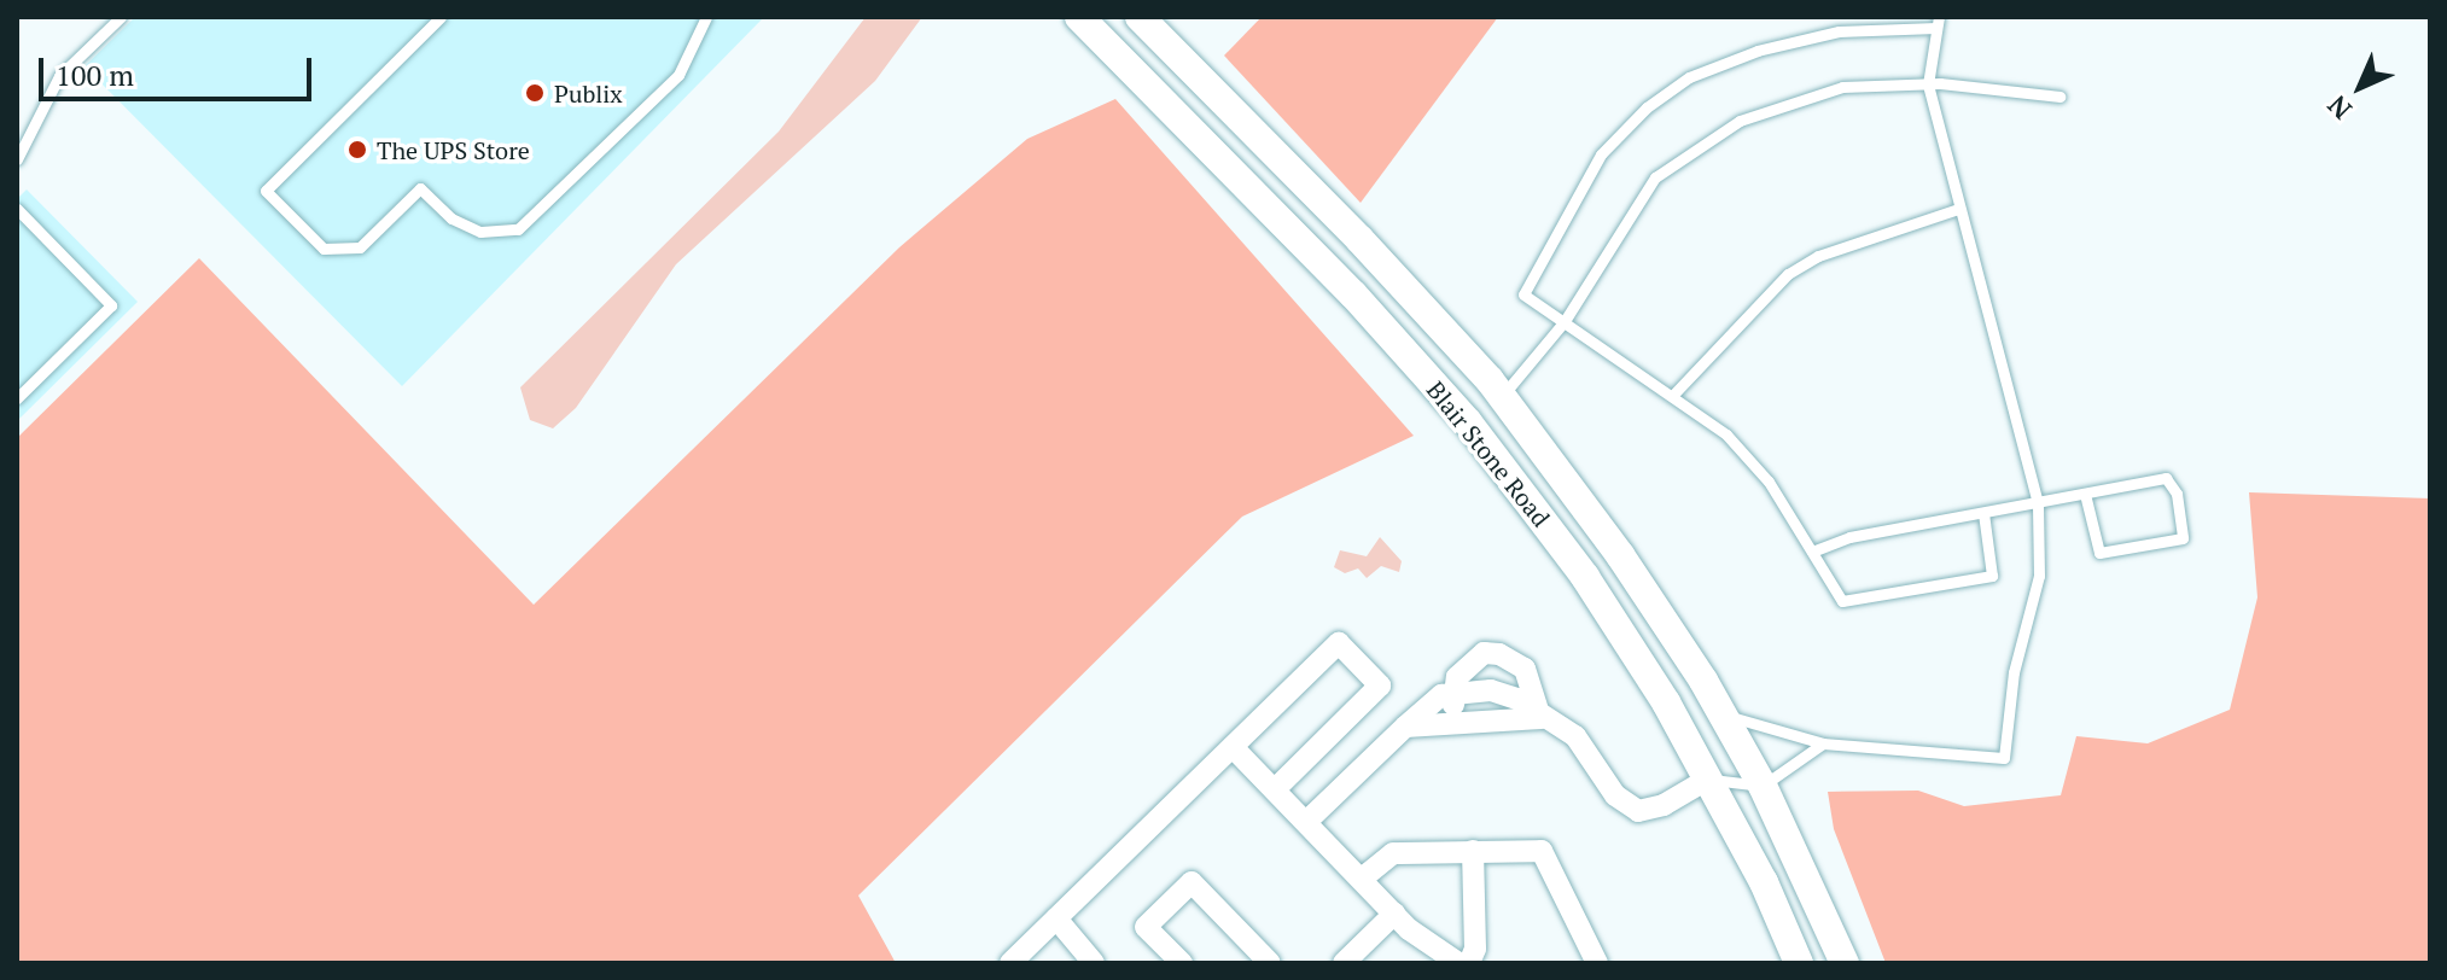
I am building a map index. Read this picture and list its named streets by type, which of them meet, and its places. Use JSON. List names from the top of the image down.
{
  "streets": {
    "main road": ["Blair Stone Road"]
  },
  "places": ["Publix", "The UPS Store"],
  "scale_bar": "100 m",
  "north": "bottom left"
}
